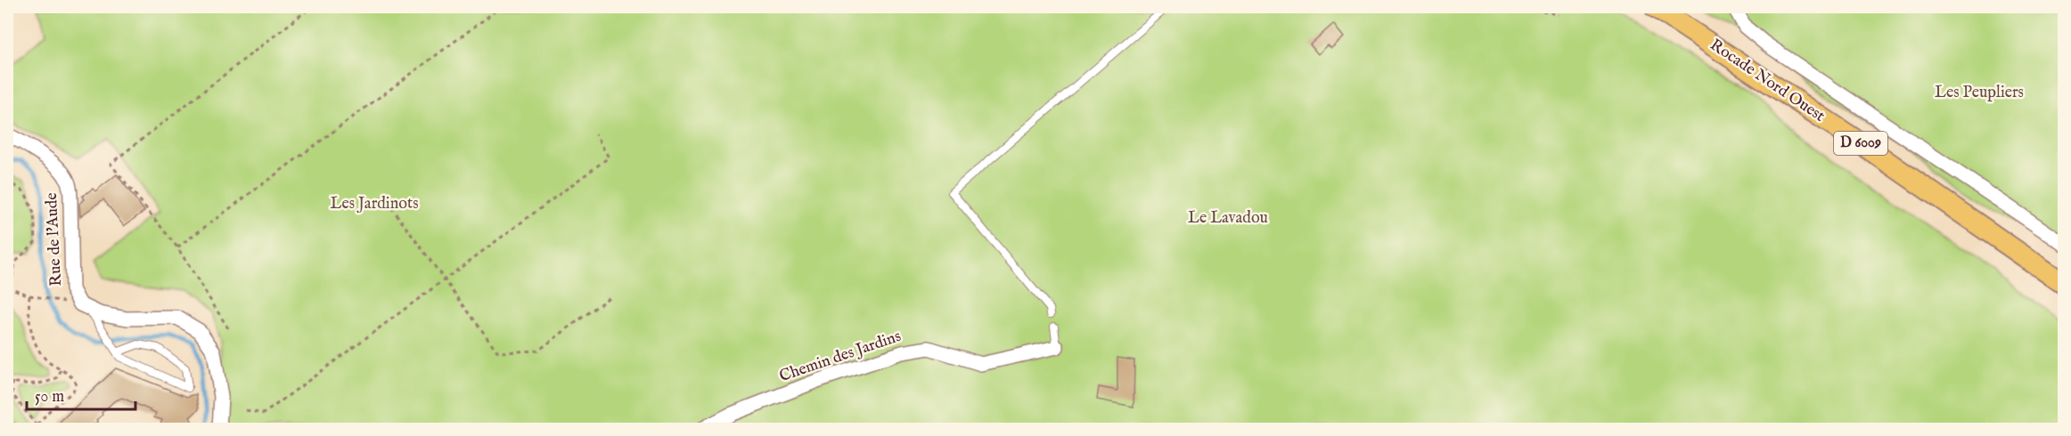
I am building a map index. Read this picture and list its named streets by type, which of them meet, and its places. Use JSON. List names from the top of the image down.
{
  "streets": {
    "main road": ["Rocade Nord Ouest", "D 6009"],
    "street": ["Rue de l'Aude", "Chemin des Jardins"]
  },
  "parks": ["Les Peupliers", "Les Jardinots", "Le Lavadou"],
  "scale_bar": "50 m"
}
